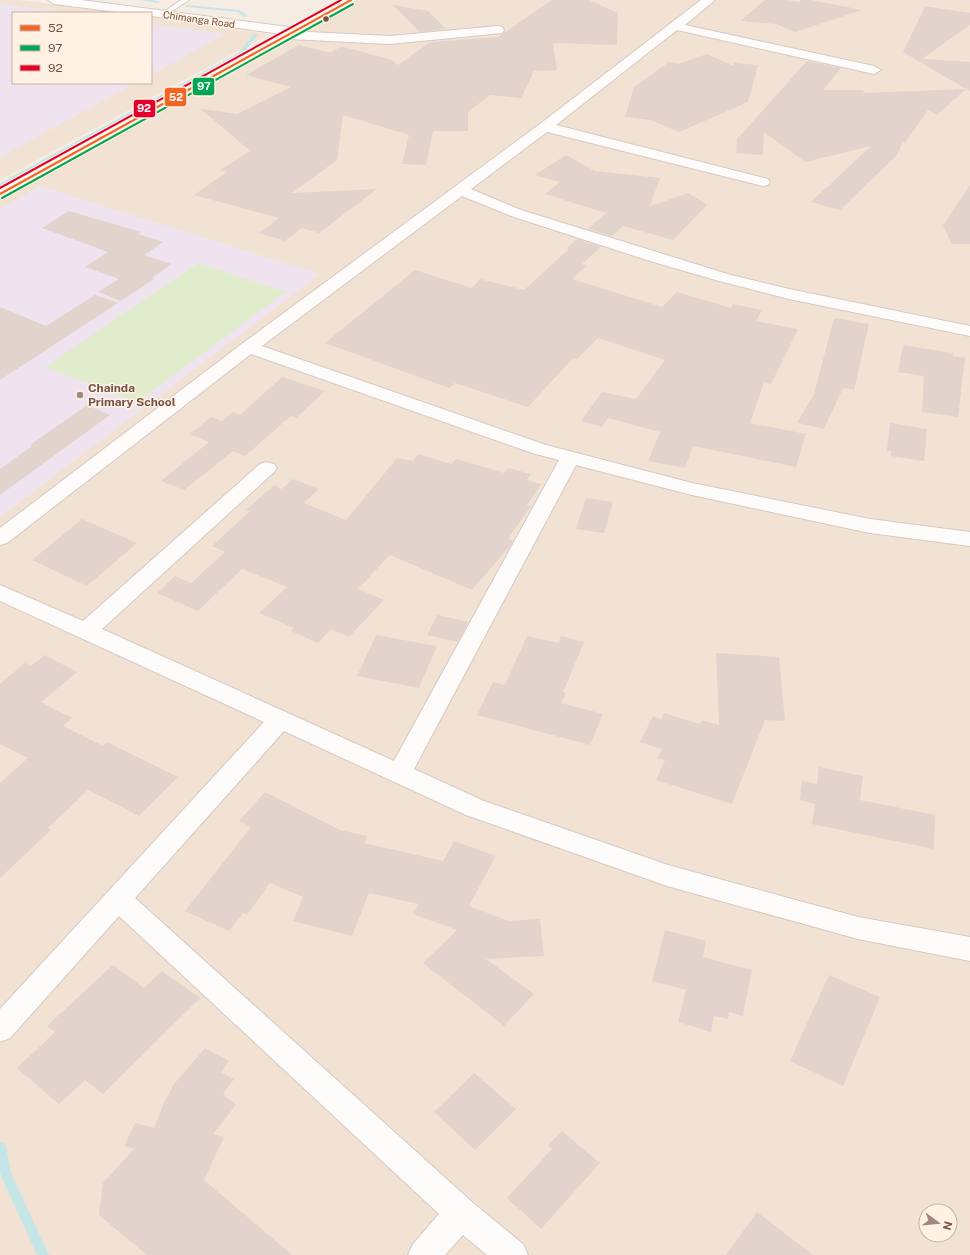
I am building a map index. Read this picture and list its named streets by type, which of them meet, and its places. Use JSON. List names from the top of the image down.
{
  "streets": {
    "street": ["Chimanga Road"]
  },
  "places": ["Chainda Primary School"],
  "lines": ["transit line 52", "transit line 92", "transit line 97"],
  "legend": ["52", "97", "92"],
  "north": "right"
}
